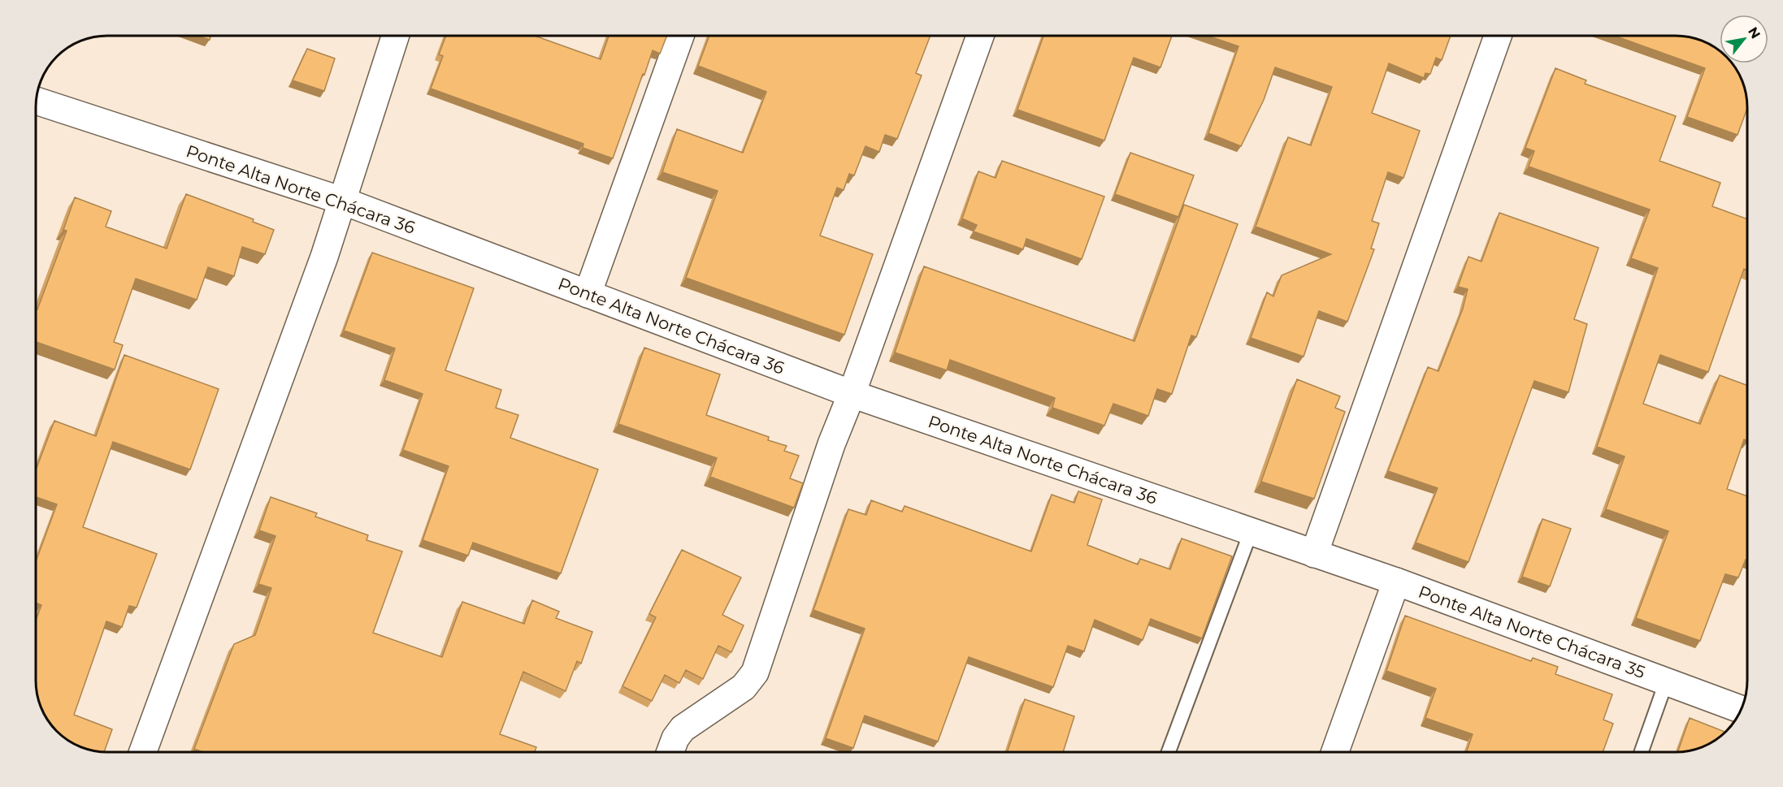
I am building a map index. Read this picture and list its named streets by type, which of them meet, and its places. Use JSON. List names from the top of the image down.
{
  "streets": {
    "street": ["Ponte Alta Norte Chácara 36", "Ponte Alta Norte Chácara 35"]
  },
  "crossings": [
    ["Ponte Alta Norte Chácara 36", "Ponte Alta Norte Chácara 35"]
  ],
  "north": "top right"
}
